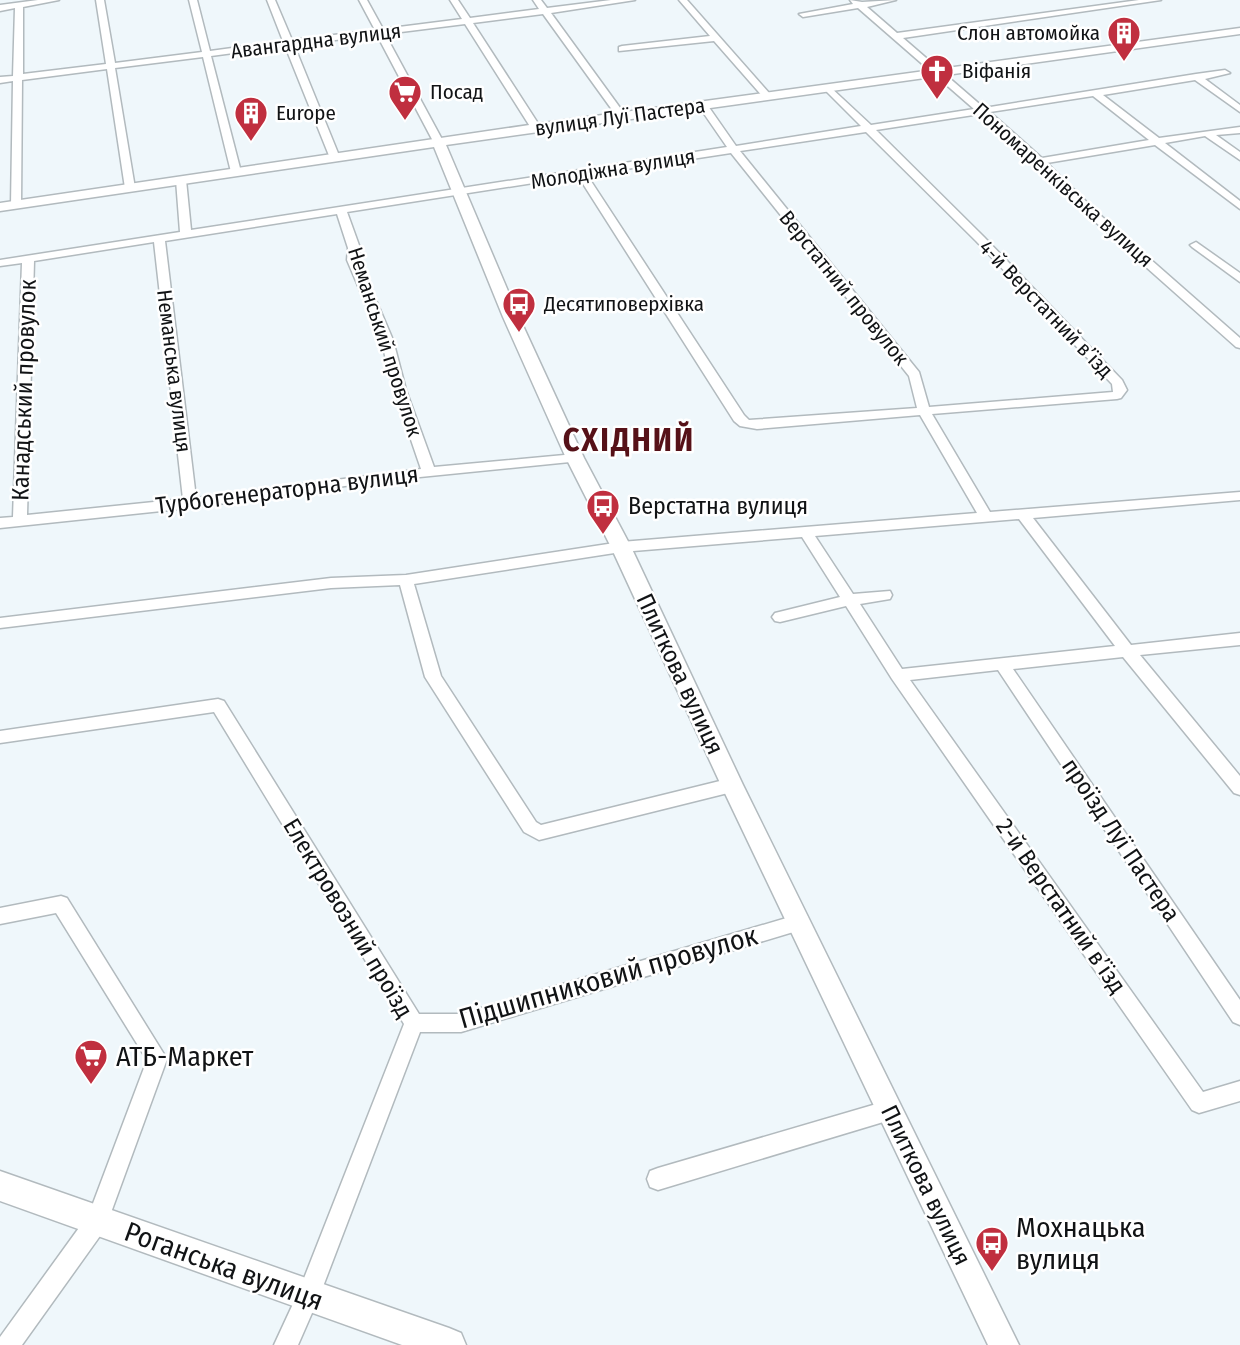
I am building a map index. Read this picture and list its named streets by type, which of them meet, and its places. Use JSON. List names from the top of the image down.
{
  "streets": {
    "main road": ["Роганська вулиця"],
    "street": [
      "Авангардна вулиця",
      "вулиця Луї Пастера",
      "Молодіжна вулиця",
      "Пономаренківська вулиця",
      "Верстатний провулок",
      "4-й Верстатний в’їзд",
      "Неманський провулок",
      "Неманська вулиця",
      "Канадський провулок",
      "Турбогенераторна вулиця",
      "Плиткова вулиця",
      "проїзд Луї Пастера",
      "2-й Верстатний в’їзд",
      "Електровозний проїзд",
      "Підшипниковий провулок"
    ]
  },
  "crossings": [
    ["Авангардна вулиця", "Плиткова вулиця"],
    ["вулиця Луї Пастера", "Пономаренківська вулиця"],
    ["вулиця Луї Пастера", "Верстатний провулок"],
    ["вулиця Луї Пастера", "4-й Верстатний в’їзд"],
    ["вулиця Луї Пастера", "Плиткова вулиця"],
    ["Молодіжна вулиця", "Пономаренківська вулиця"],
    ["Молодіжна вулиця", "Верстатний провулок"],
    ["Молодіжна вулиця", "4-й Верстатний в’їзд"],
    ["Молодіжна вулиця", "Неманський провулок"],
    ["Молодіжна вулиця", "Неманська вулиця"],
    ["Молодіжна вулиця", "Канадський провулок"],
    ["Молодіжна вулиця", "Плиткова вулиця"],
    ["Верстатний провулок", "4-й Верстатний в’їзд"],
    ["Неманський провулок", "Турбогенераторна вулиця"],
    ["Неманська вулиця", "Турбогенераторна вулиця"],
    ["Канадський провулок", "Турбогенераторна вулиця"],
    ["Турбогенераторна вулиця", "Плиткова вулиця"],
    ["Плиткова вулиця", "Підшипниковий провулок"],
    ["Електровозний проїзд", "Підшипниковий провулок"],
    ["Електровозний проїзд", "Роганська вулиця"]
  ],
  "districts": ["СХІДНИЙ"],
  "places": {
    "building": ["Слон автомойка", "Europe"],
    "church": ["Віфанія"],
    "supermarket": ["Посад", "АТБ-Маркет"],
    "bus stop": ["Десятиповерхівка", "Верстатна вулиця", "Мохнацька вулиця"]
  }
}
